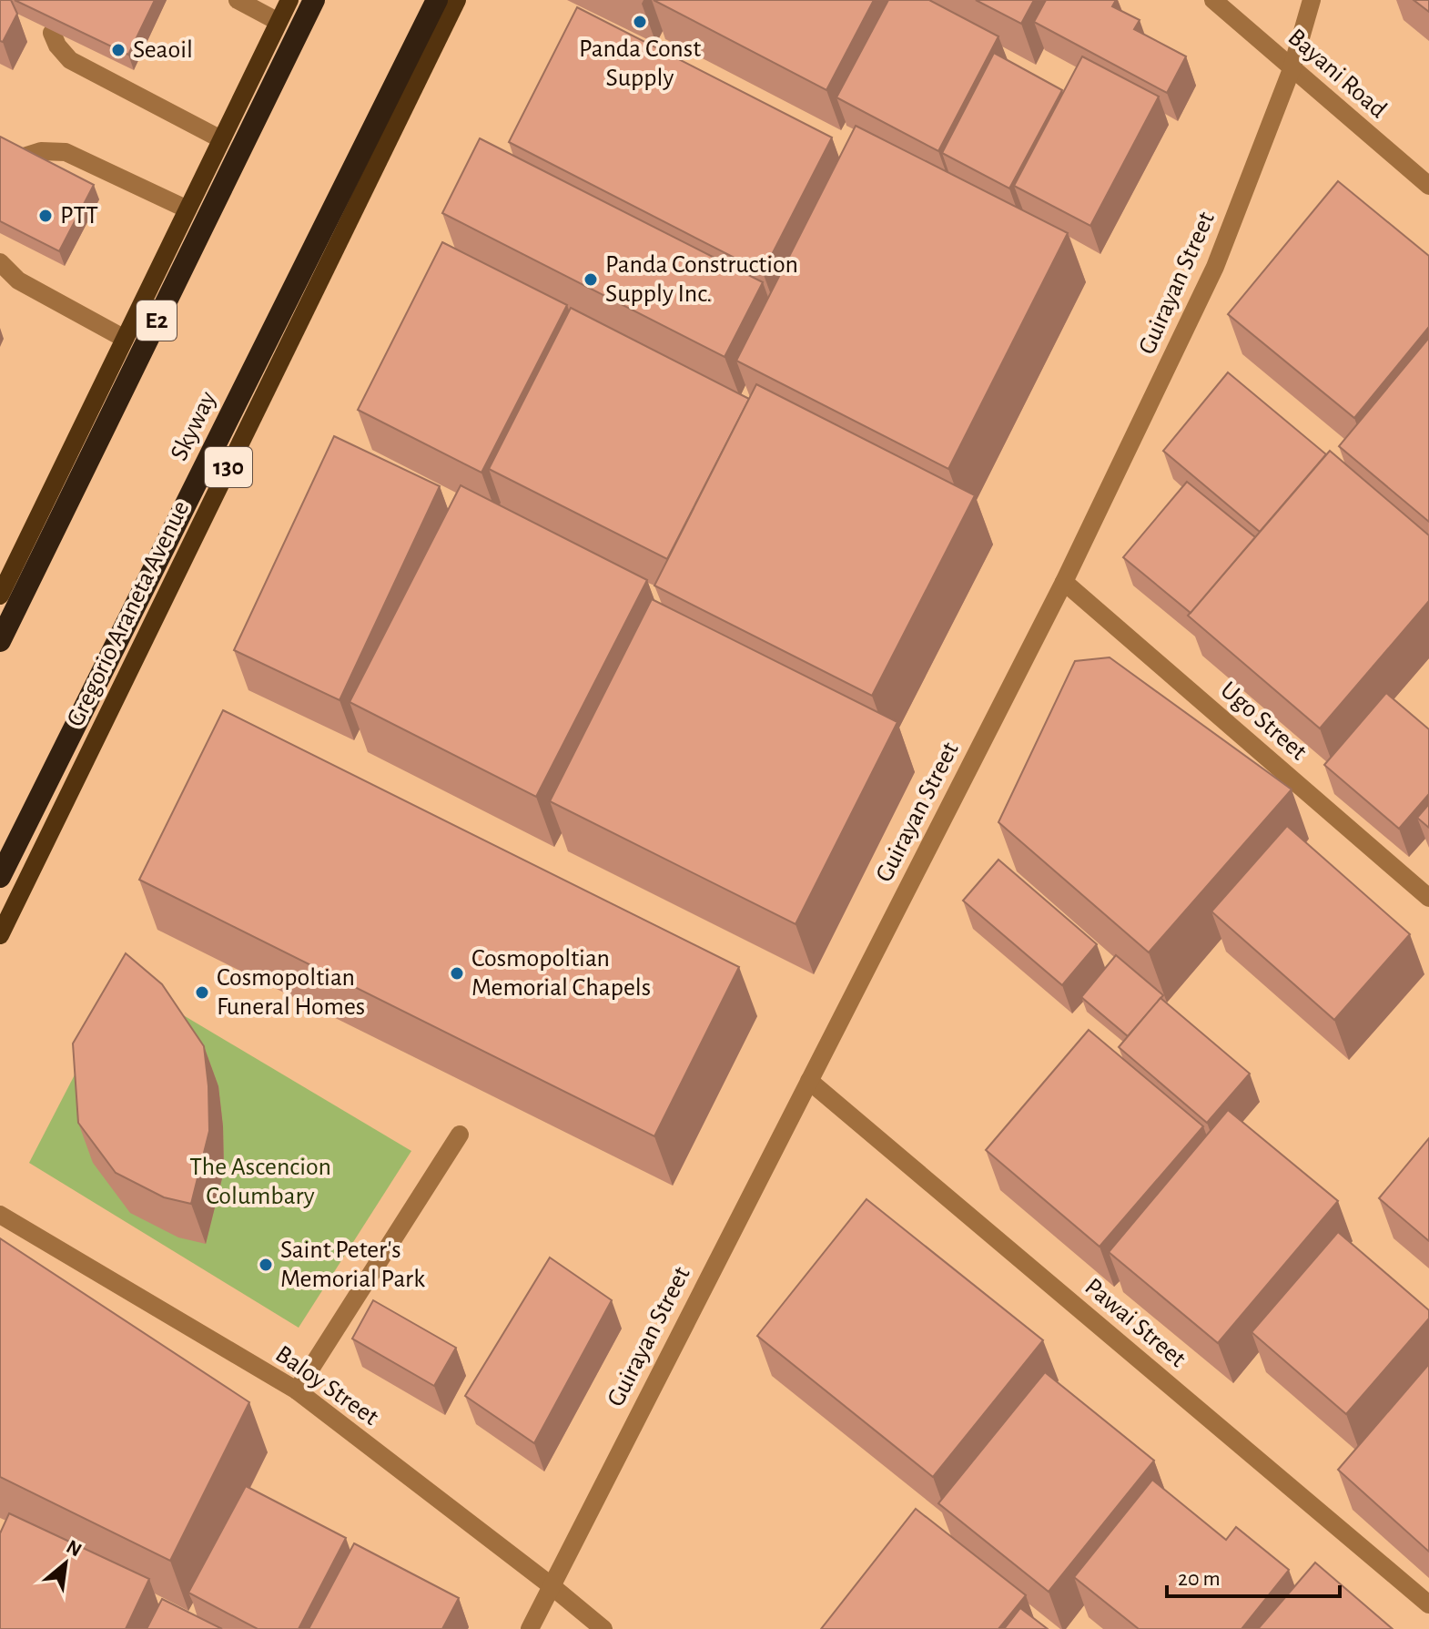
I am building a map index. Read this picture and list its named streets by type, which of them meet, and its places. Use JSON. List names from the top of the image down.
{
  "streets": {
    "highway": ["E2", "Skyway"],
    "main road": ["130", "Gregorio Araneta Avenue"],
    "street": [
      "Bayani Road",
      "Guirayan Street",
      "Ugo Street",
      "Pawai Street",
      "Baloy Street"
    ]
  },
  "crossings": [
    ["Bayani Road", "Guirayan Street"],
    ["Guirayan Street", "Ugo Street"],
    ["Guirayan Street", "Pawai Street"],
    ["Guirayan Street", "Baloy Street"]
  ],
  "parks": ["The Ascencion Columbary"],
  "places": [
    "Panda Const Supply",
    "Seaoil",
    "PTT",
    "Panda Construction Supply Inc.",
    "Cosmopoltian Memorial Chapels",
    "Cosmopoltian Funeral Homes",
    "Saint Peter's Memorial Park"
  ],
  "scale_bar": "20 m",
  "north": "top right"
}
